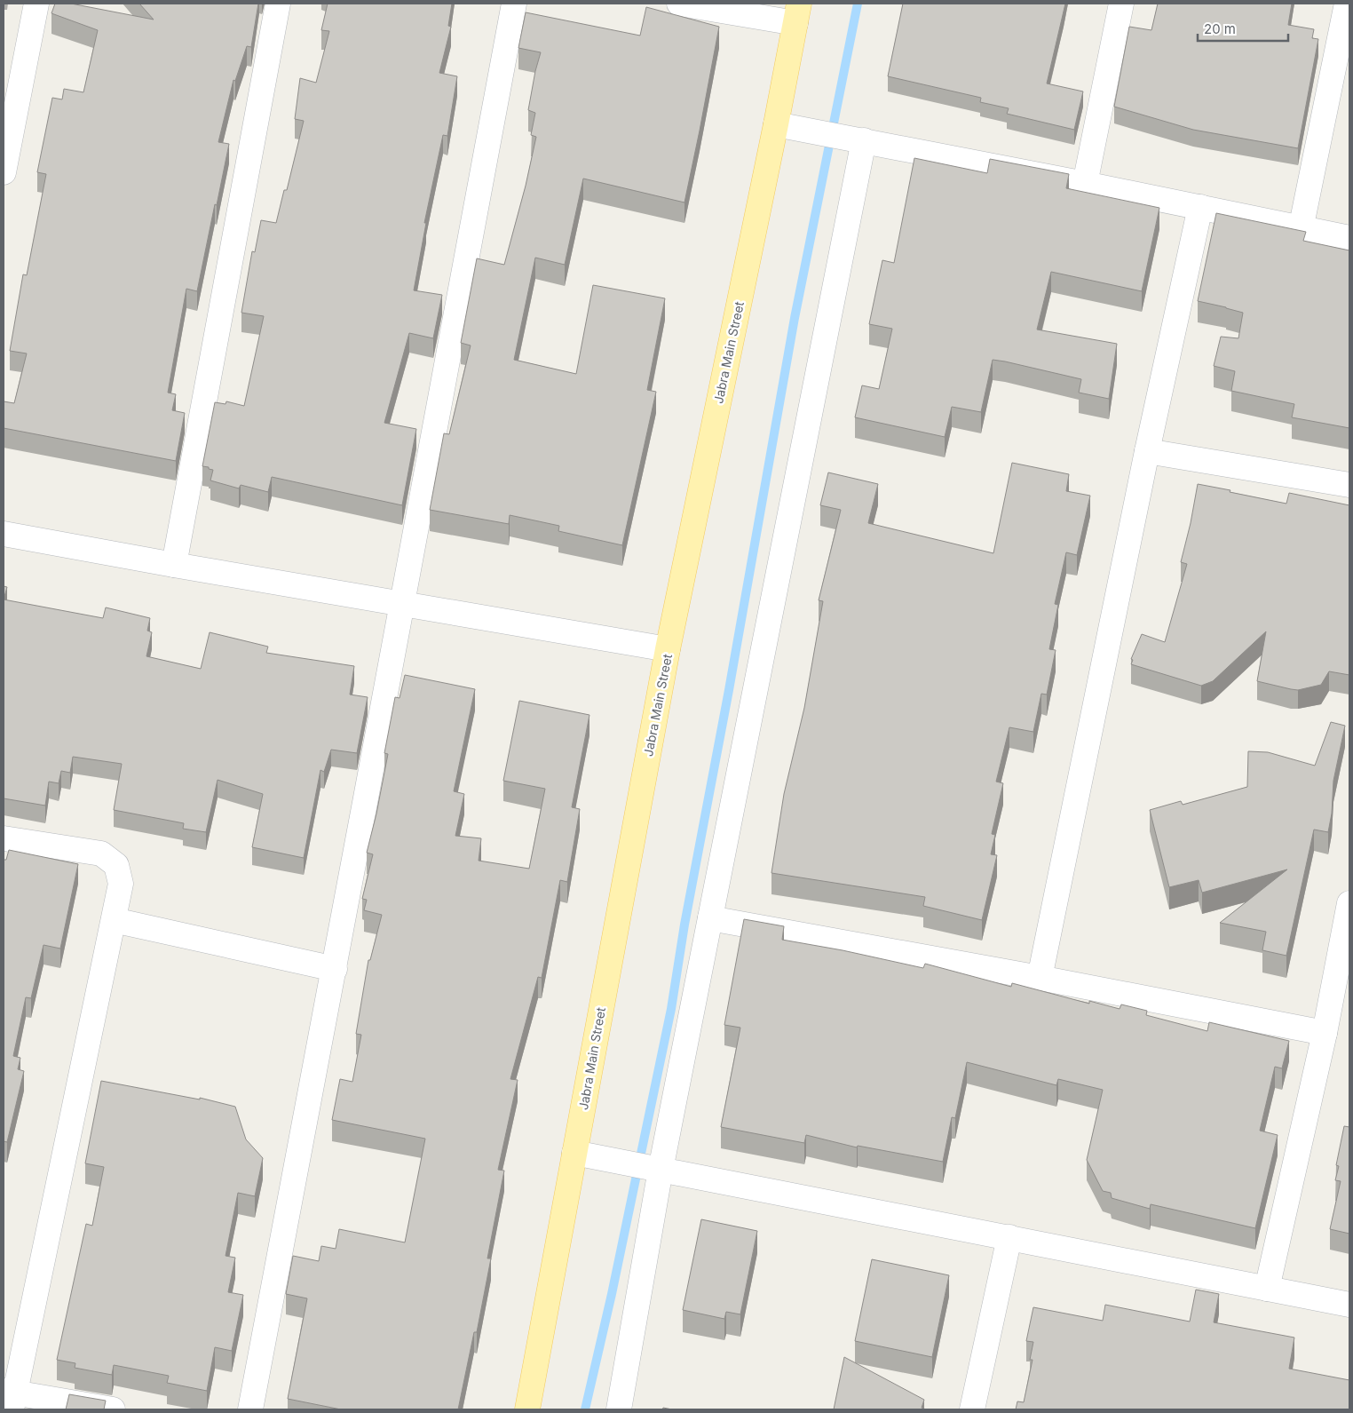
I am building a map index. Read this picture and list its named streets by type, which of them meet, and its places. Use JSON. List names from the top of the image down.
{
  "streets": {
    "main road": ["Jabra Main Street"]
  },
  "scale_bar": "20 m"
}
